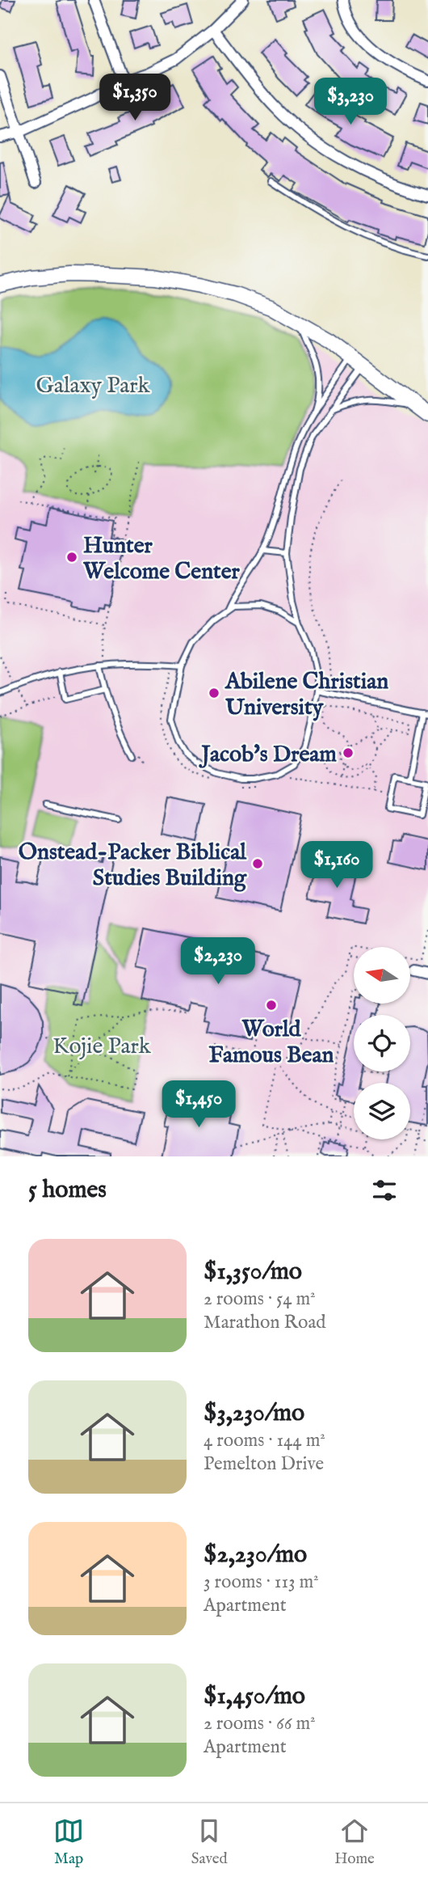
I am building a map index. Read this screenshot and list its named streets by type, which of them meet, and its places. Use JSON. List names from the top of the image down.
{
  "parks": ["Galaxy Park", "Kojie Park"],
  "places": [
    "Hunter Welcome Center",
    "Abilene Christian University",
    "Jacob's Dream",
    "Onstead-Packer Biblical Studies Building",
    "World Famous Bean"
  ],
  "north": "left",
  "page": {
    "price": [
      "$1,350",
      "$3,230",
      "$1,160",
      "$2,230",
      "$1,450"
    ],
    "heading": "5 homes",
    "list": [
      {
        "name": "$1,350/mo",
        "note": "2 rooms · 54 m² · Marathon Road"
      },
      {
        "name": "$3,230/mo",
        "note": "4 rooms · 144 m² · Pemelton Drive"
      },
      {
        "name": "$2,230/mo",
        "note": "3 rooms · 113 m² · Apartment"
      },
      {
        "name": "$1,450/mo",
        "note": "2 rooms · 66 m² · Apartment"
      }
    ],
    "tabs": ["Map", "Saved", "Home"]
  }
}
